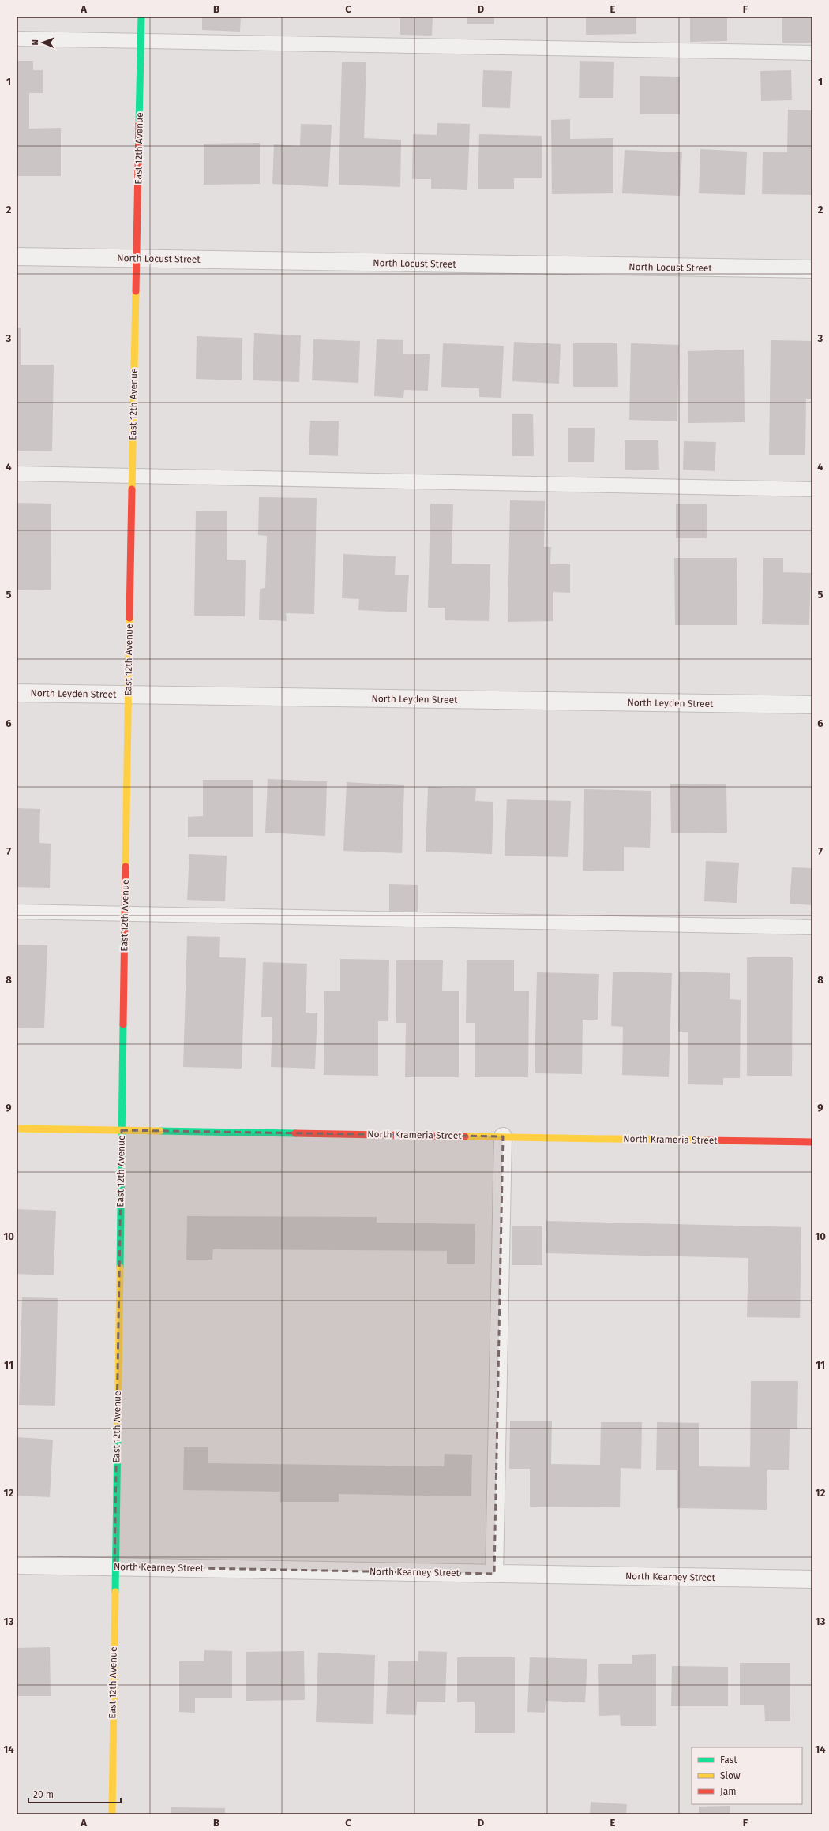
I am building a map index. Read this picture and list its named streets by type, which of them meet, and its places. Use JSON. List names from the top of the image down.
{
  "streets": {
    "street": [
      "East 12th Avenue",
      "North Locust Street",
      "North Leyden Street",
      "North Krameria Street",
      "North Kearney Street"
    ]
  },
  "crossings": [
    ["East 12th Avenue", "North Locust Street"],
    ["East 12th Avenue", "North Leyden Street"],
    ["East 12th Avenue", "North Krameria Street"],
    ["East 12th Avenue", "North Kearney Street"]
  ],
  "legend": ["Fast", "Slow", "Jam"],
  "scale_bar": "20 m",
  "north": "left",
  "grid": {
    "columns": [
      "A",
      "B",
      "C",
      "D",
      "E",
      "F"
    ],
    "rows": [
      "1",
      "2",
      "3",
      "4",
      "5",
      "6",
      "7",
      "8",
      "9",
      "10",
      "11",
      "12",
      "13",
      "14"
    ]
  }
}
